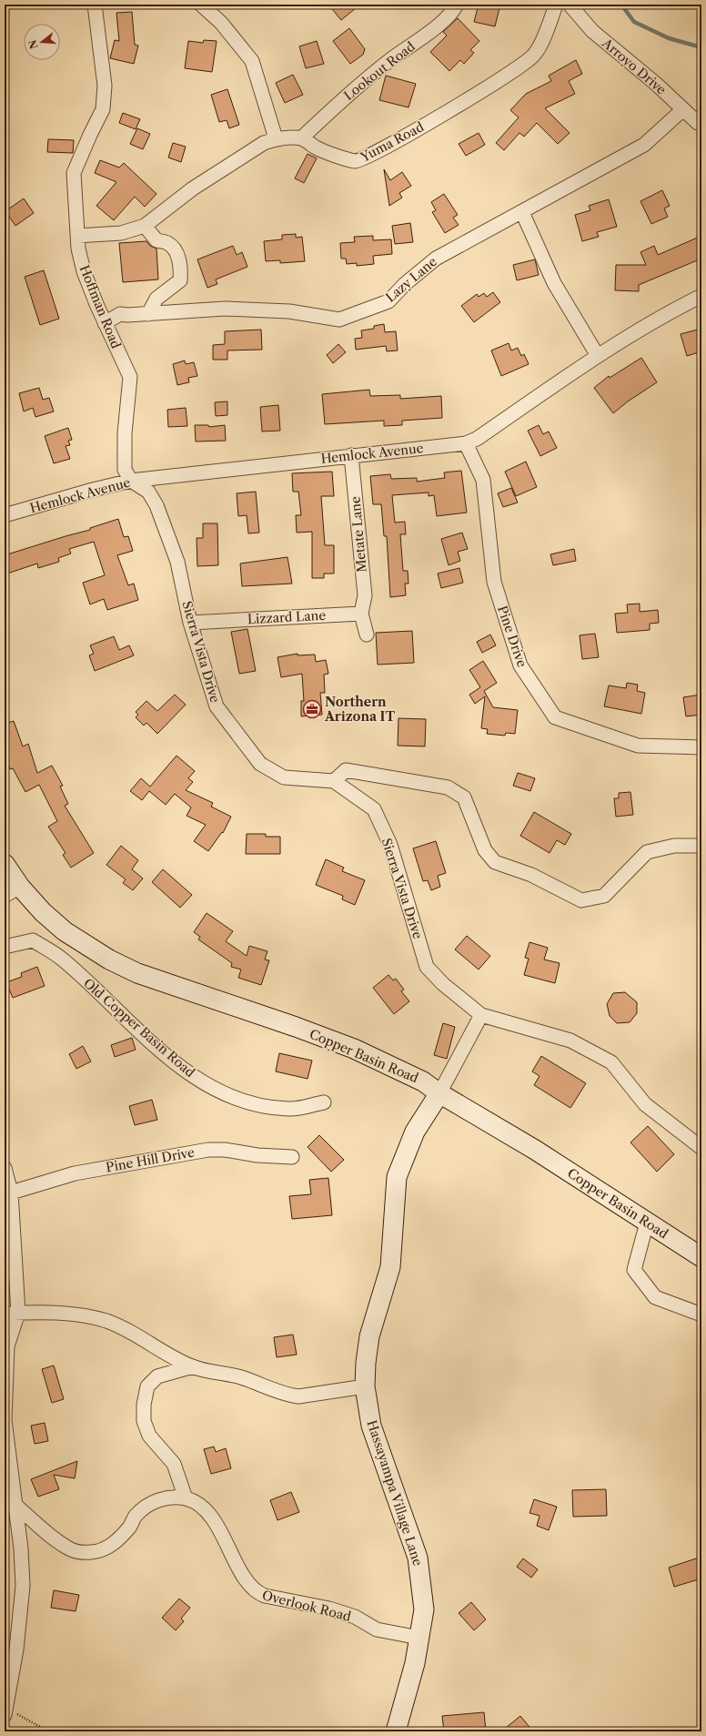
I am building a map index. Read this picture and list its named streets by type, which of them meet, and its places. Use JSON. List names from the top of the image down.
{
  "streets": {
    "street": [
      "Arroyo Drive",
      "Lookout Road",
      "Yuma Road",
      "Lazy Lane",
      "Hoffman Road",
      "Hemlock Avenue",
      "Metate Lane",
      "Lizzard Lane",
      "Pine Drive",
      "Sierra Vista Drive",
      "Old Copper Basin Road",
      "Copper Basin Road",
      "Pine Hill Drive",
      "Hassayampa Village Lane",
      "Overlook Road"
    ]
  },
  "crossings": [
    ["Arroyo Drive", "Lazy Lane"],
    ["Lookout Road", "Yuma Road"],
    ["Lazy Lane", "Hoffman Road"],
    ["Hoffman Road", "Hemlock Avenue"],
    ["Hoffman Road", "Sierra Vista Drive"],
    ["Hemlock Avenue", "Metate Lane"],
    ["Hemlock Avenue", "Pine Drive"],
    ["Hemlock Avenue", "Sierra Vista Drive"],
    ["Metate Lane", "Lizzard Lane"],
    ["Lizzard Lane", "Sierra Vista Drive"],
    ["Sierra Vista Drive", "Hassayampa Village Lane"],
    ["Copper Basin Road", "Hassayampa Village Lane"],
    ["Hassayampa Village Lane", "Overlook Road"]
  ],
  "places": {
    "office": ["Northern Arizona IT"]
  },
  "north": "left"
}
